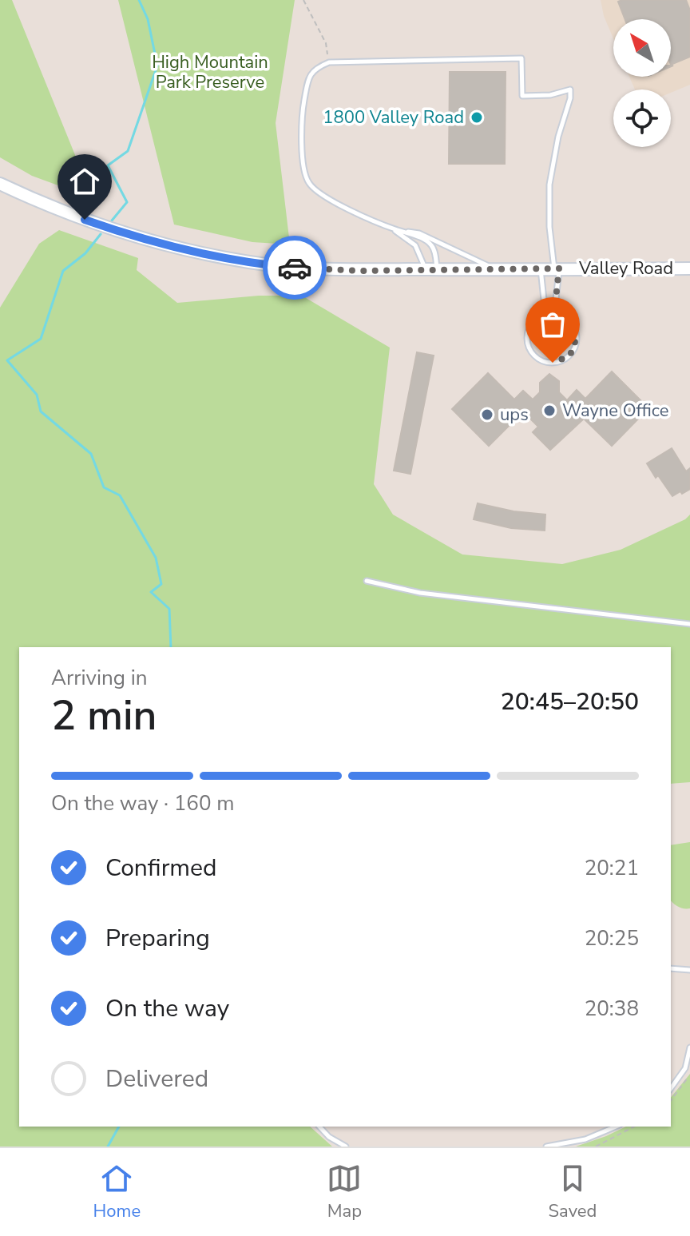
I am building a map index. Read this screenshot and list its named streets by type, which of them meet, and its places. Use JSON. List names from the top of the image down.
{
  "streets": {
    "main road": ["Valley Road"]
  },
  "parks": ["High Mountain Park Preserve"],
  "places": ["1800 Valley Road", "Wayne Office", "ups"],
  "north": "top left",
  "page": {
    "heading": ["2 min", "Arriving in", "20:45–20:50"],
    "bar": "On the way · 160 m",
    "list": [
      ["Confirmed", "20:21"],
      ["Preparing", "20:25"],
      ["On the way", "20:38"],
      "Delivered"
    ],
    "tabs": ["Home", "Map", "Saved"]
  }
}
